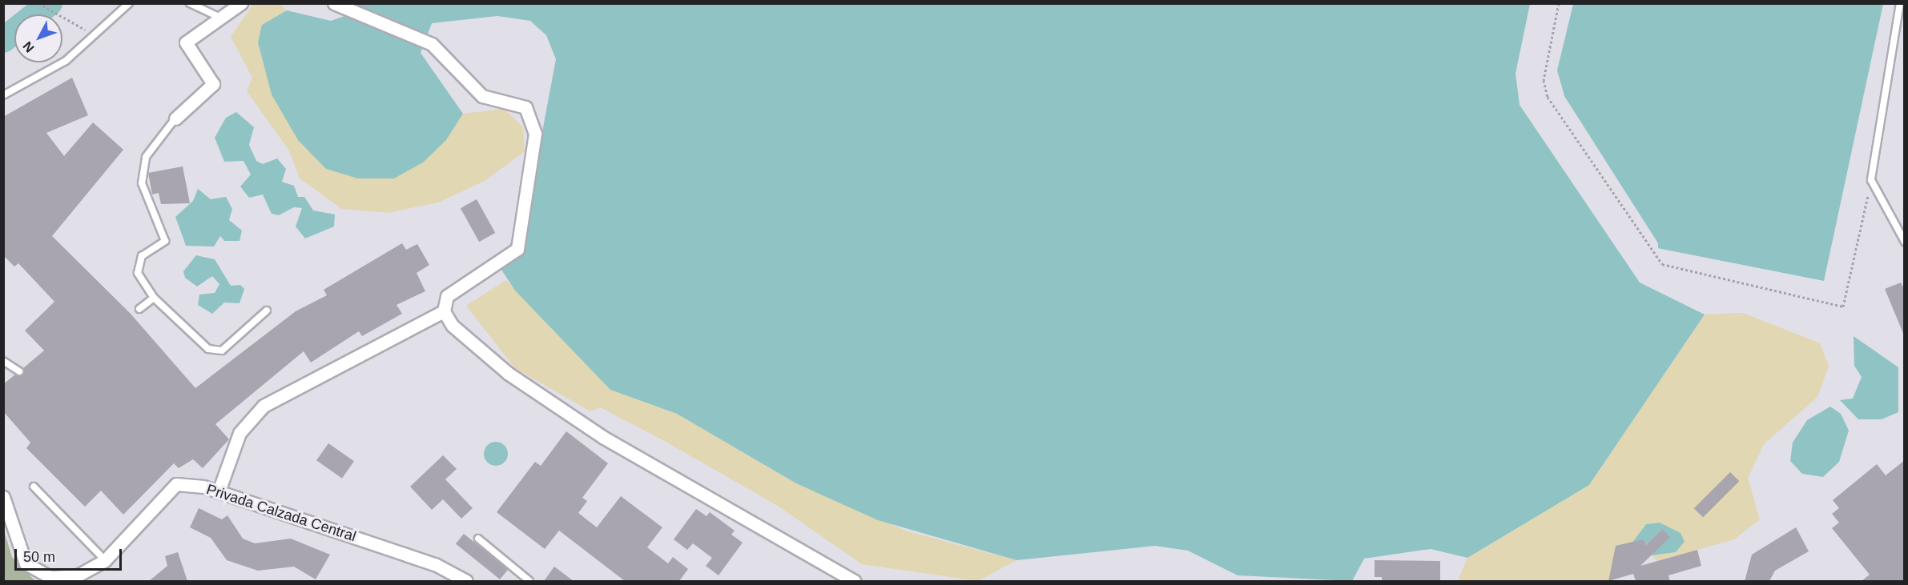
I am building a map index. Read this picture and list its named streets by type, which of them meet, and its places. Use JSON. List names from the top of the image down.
{
  "streets": {
    "street": ["Privada Calzada Central"]
  },
  "scale_bar": "50 m",
  "north": "bottom left"
}
